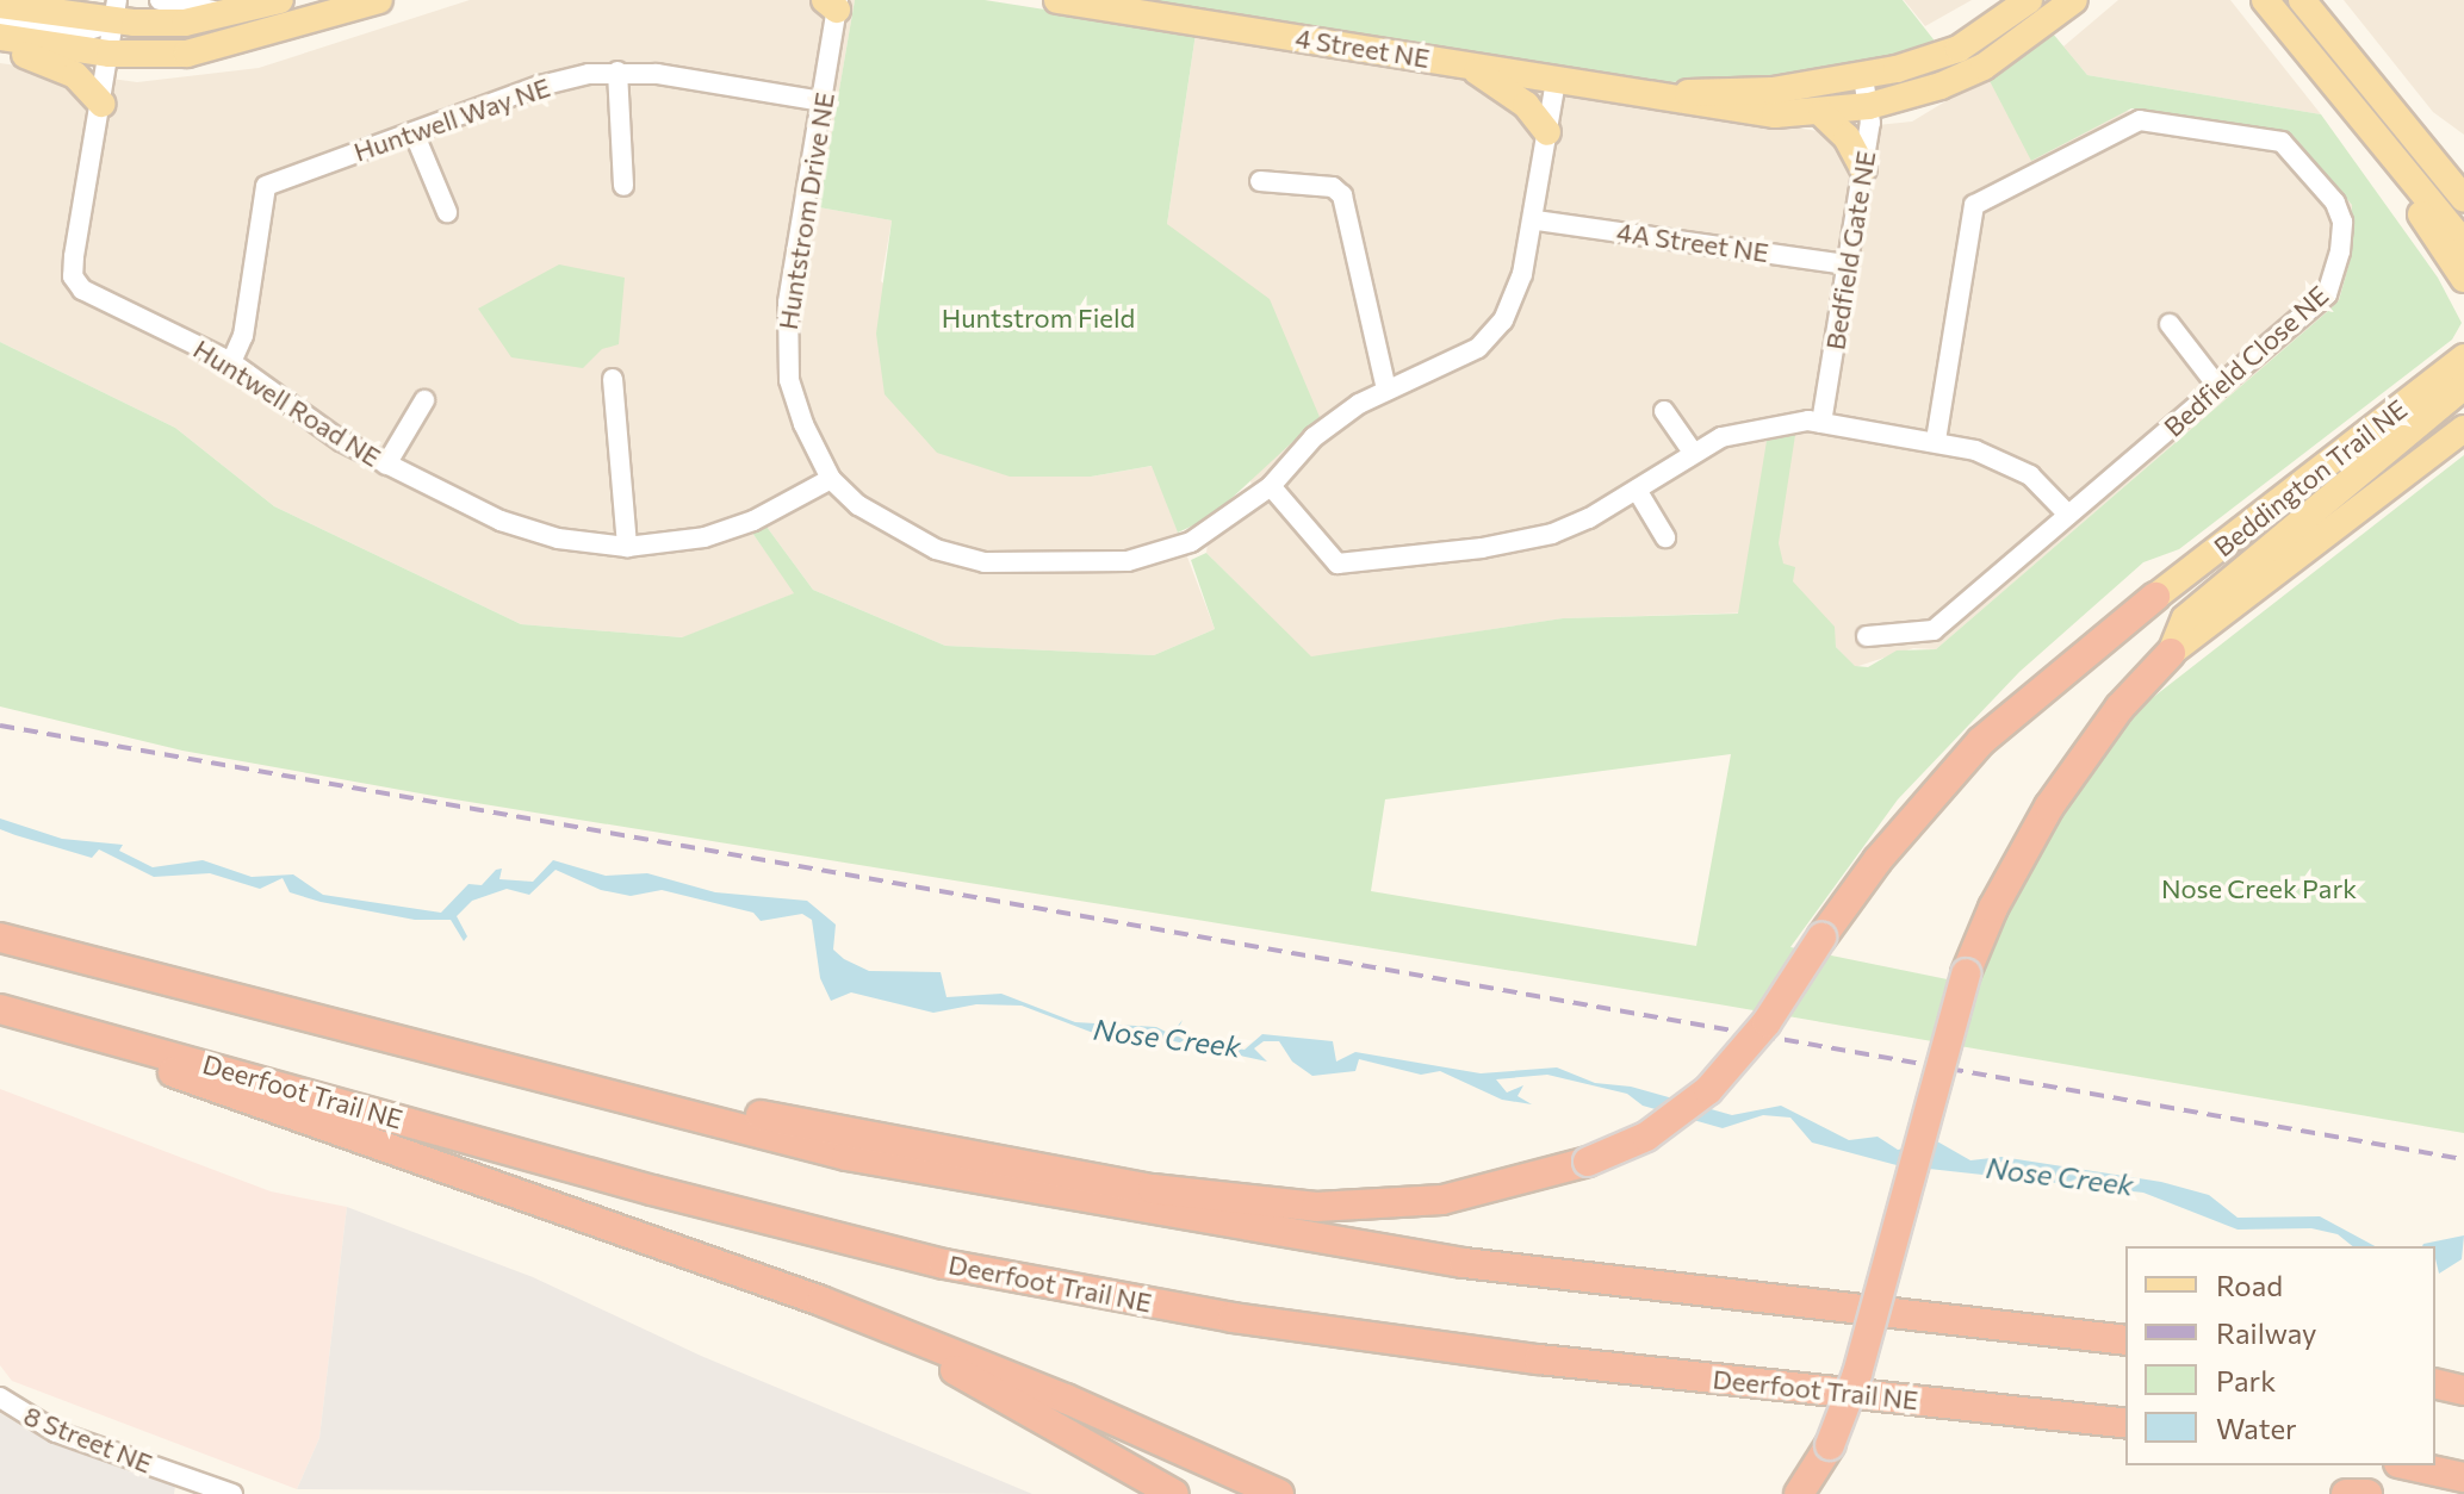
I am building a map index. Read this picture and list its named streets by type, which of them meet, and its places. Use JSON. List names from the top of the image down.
{
  "streets": {
    "highway": ["Deerfoot Trail NE"],
    "main road": ["4 Street NE", "Beddington Trail NE"],
    "street": [
      "Huntwell Way NE",
      "Huntstrom Drive NE",
      "4A Street NE",
      "Bedfield Gate NE",
      "Bedfield Close NE",
      "Huntwell Road NE",
      "8 Street NE"
    ]
  },
  "crossings": [
    ["4 Street NE", "Huntstrom Drive NE"],
    ["4 Street NE", "Bedfield Gate NE"],
    ["Huntwell Way NE", "Huntstrom Drive NE"],
    ["Huntwell Way NE", "Huntwell Road NE"],
    ["Huntstrom Drive NE", "4A Street NE"],
    ["Huntstrom Drive NE", "Huntwell Road NE"],
    ["4A Street NE", "Bedfield Gate NE"]
  ],
  "water": ["Nose Creek"],
  "parks": ["Huntstrom Field", "Nose Creek Park"],
  "legend": [
    "Road",
    "Railway",
    "Park",
    "Water"
  ]
}
